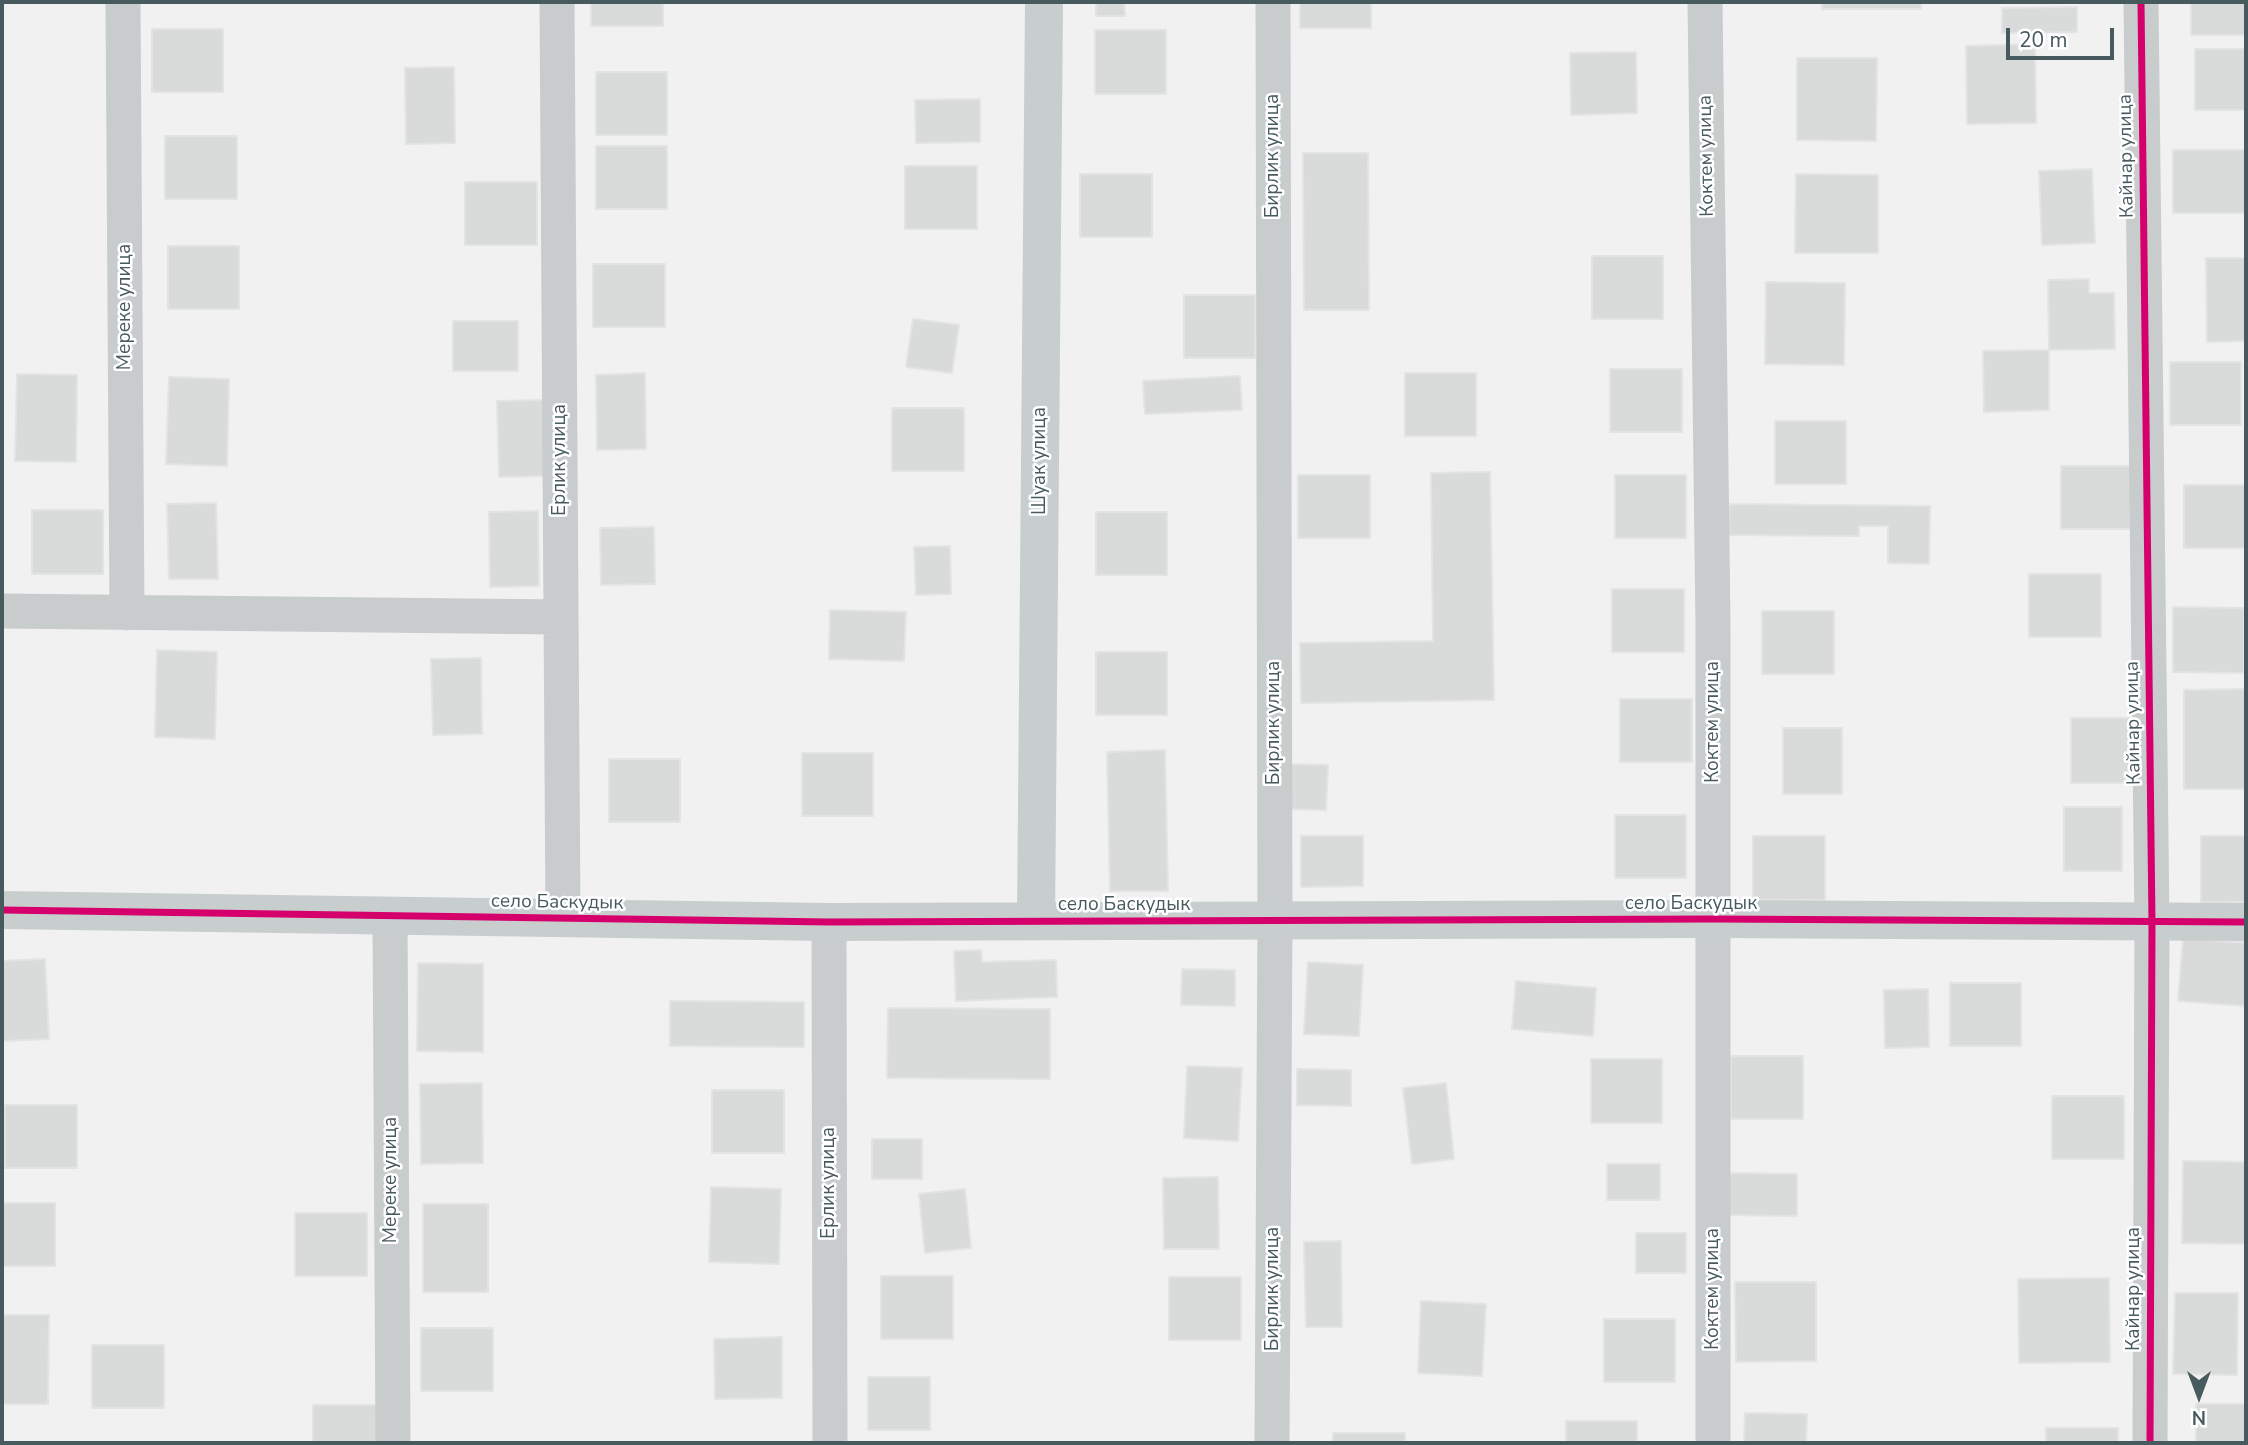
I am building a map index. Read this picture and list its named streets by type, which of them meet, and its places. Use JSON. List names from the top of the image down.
{
  "streets": {
    "street": [
      "Бирлик улица",
      "Коктем улица",
      "Кайнар улица",
      "Мереке улица",
      "Ерлик улица",
      "Шуак улица",
      "село Баскудык"
    ]
  },
  "crossings": [
    ["Бирлик улица", "село Баскудык"],
    ["Коктем улица", "село Баскудык"],
    ["Кайнар улица", "село Баскудык"],
    ["Мереке улица", "село Баскудык"],
    ["Ерлик улица", "село Баскудык"],
    ["Шуак улица", "село Баскудык"]
  ],
  "scale_bar": "20 m",
  "north": "bottom"
}
